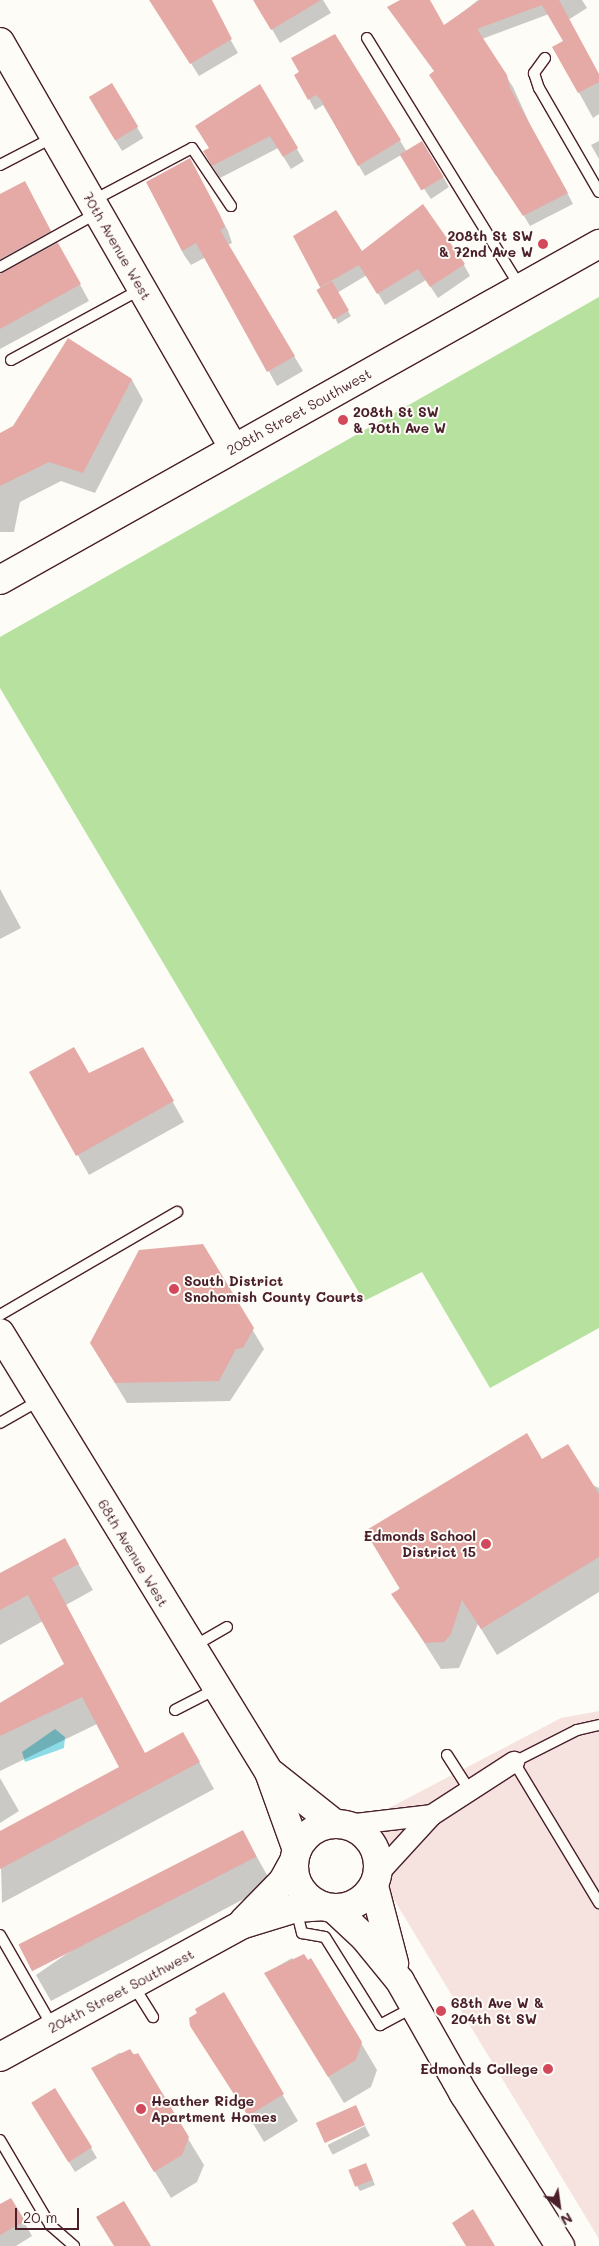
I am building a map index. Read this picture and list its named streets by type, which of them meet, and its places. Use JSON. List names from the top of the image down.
{
  "streets": {
    "street": [
      "70th Avenue West",
      "208th Street Southwest",
      "68th Avenue West",
      "204th Street Southwest"
    ]
  },
  "crossings": [
    ["70th Avenue West", "208th Street Southwest"],
    ["68th Avenue West", "204th Street Southwest"]
  ],
  "places": [
    "208th St SW & 72nd Ave W",
    "208th St SW & 70th Ave W",
    "South District Snohomish County Courts",
    "Edmonds School District 15",
    "68th Ave W & 204th St SW",
    "Edmonds College",
    "Heather Ridge Apartment Homes"
  ],
  "scale_bar": "20 m",
  "north": "bottom right"
}
